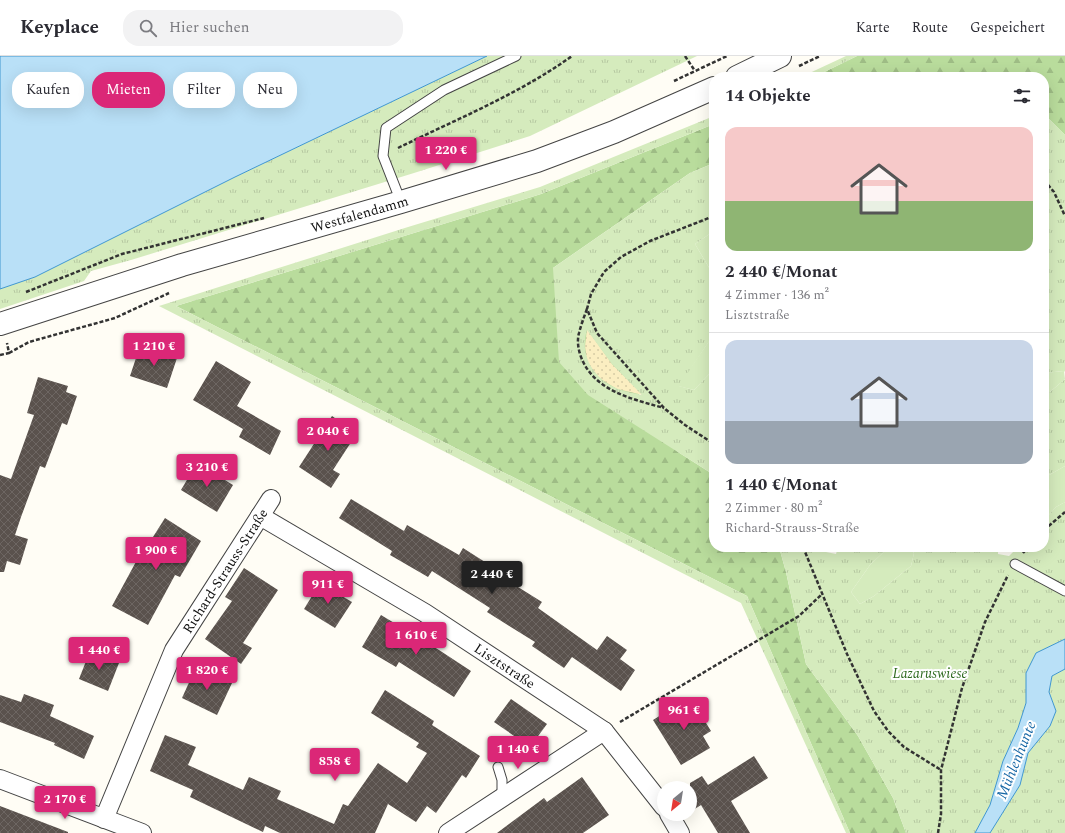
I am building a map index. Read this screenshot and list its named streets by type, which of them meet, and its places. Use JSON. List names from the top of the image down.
{
  "streets": {
    "street": ["Westfalendamm", "Richard-Strauss-Straße", "Lisztstraße"]
  },
  "crossings": [
    ["Richard-Strauss-Straße", "Lisztstraße"]
  ],
  "water": ["Mühlenhunte"],
  "parks": ["Lazaruswiese"],
  "north": "bottom left",
  "page": {
    "header": "Keyplace",
    "search": "Hier suchen",
    "nav": ["Karte", "Route", "Gespeichert"],
    "chip": [
      "Kaufen",
      "Mieten",
      "Filter",
      "Neu"
    ],
    "heading": "14 Objekte",
    "list": [
      {
        "name": "2 440 €/Monat",
        "note": "4 Zimmer · 136 m² · Lisztstraße"
      },
      {
        "name": "1 440 €/Monat",
        "note": "2 Zimmer · 80 m² · Richard-Strauss-Straße"
      }
    ],
    "price": [
      "1 220 €",
      "1 210 €",
      "2 040 €",
      "3 210 €",
      "1 900 €",
      "2 440 €",
      "911 €",
      "1 610 €",
      "1 440 €",
      "1 820 €",
      "961 €",
      "1 140 €",
      "858 €",
      "2 170 €"
    ]
  }
}
